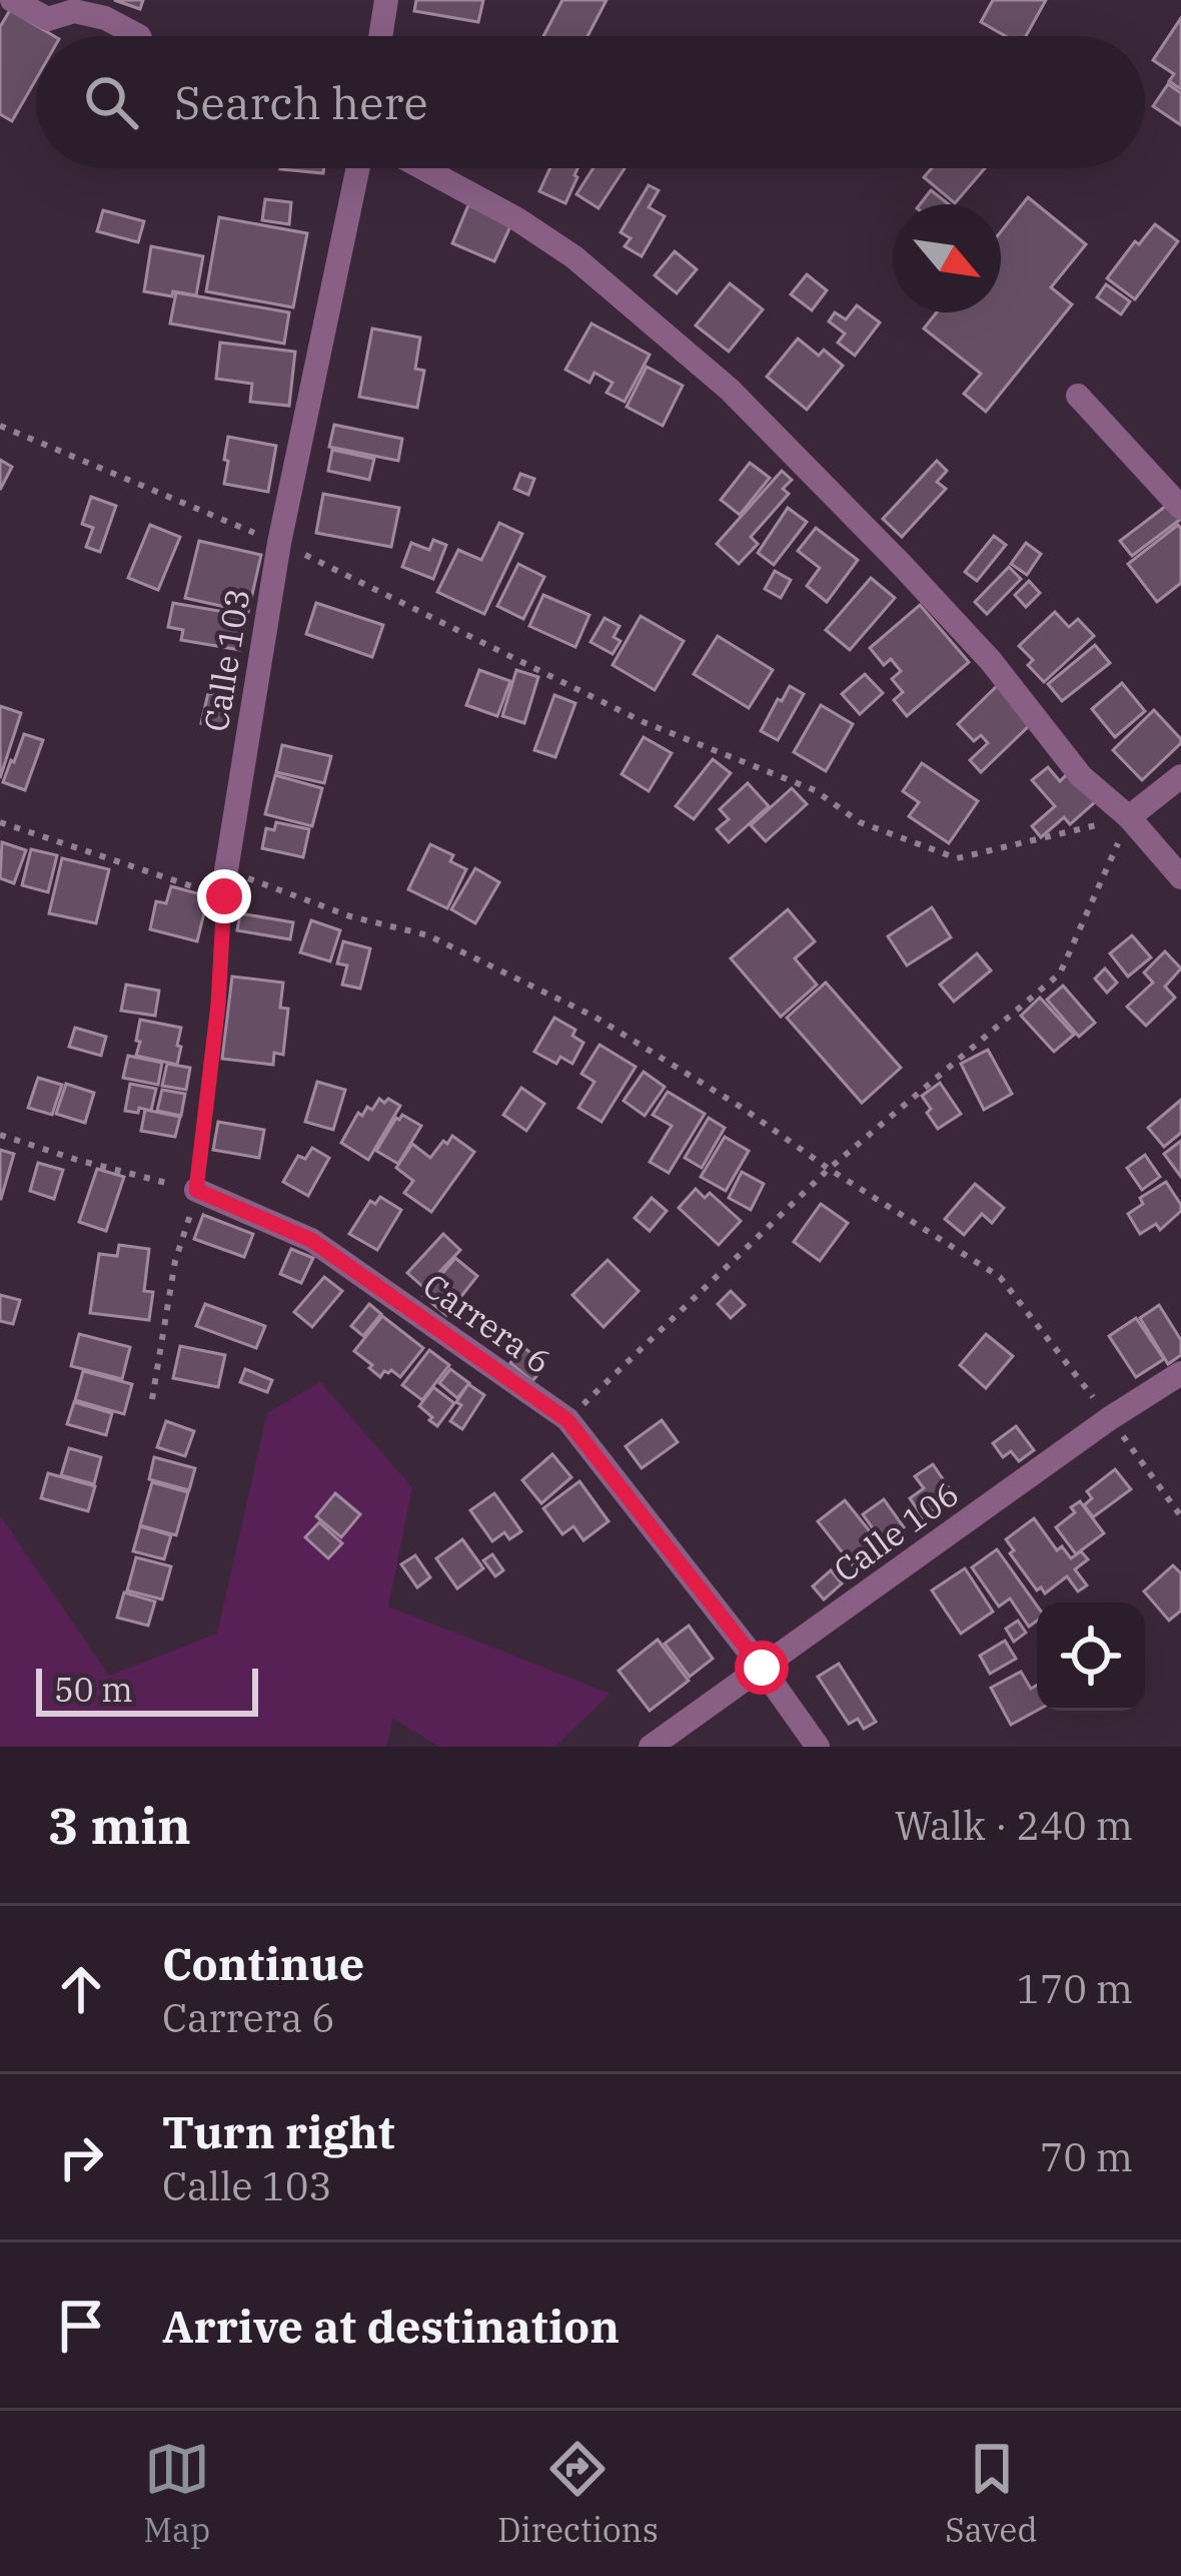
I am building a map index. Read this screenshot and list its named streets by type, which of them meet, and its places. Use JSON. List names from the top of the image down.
{
  "streets": {
    "street": ["Calle 103", "Carrera 6", "Calle 106"]
  },
  "crossings": [
    ["Carrera 6", "Calle 106"]
  ],
  "scale_bar": "50 m",
  "north": "bottom right",
  "page": {
    "search": "Search here",
    "scale": "50 m",
    "heading": ["3 min", "Walk · 240 m"],
    "list": [
      ["Continue", "Carrera 6", "170 m"],
      ["Turn right", "Calle 103", "70 m"],
      "Arrive at destination"
    ],
    "nav": ["Map", "Directions", "Saved"]
  }
}
